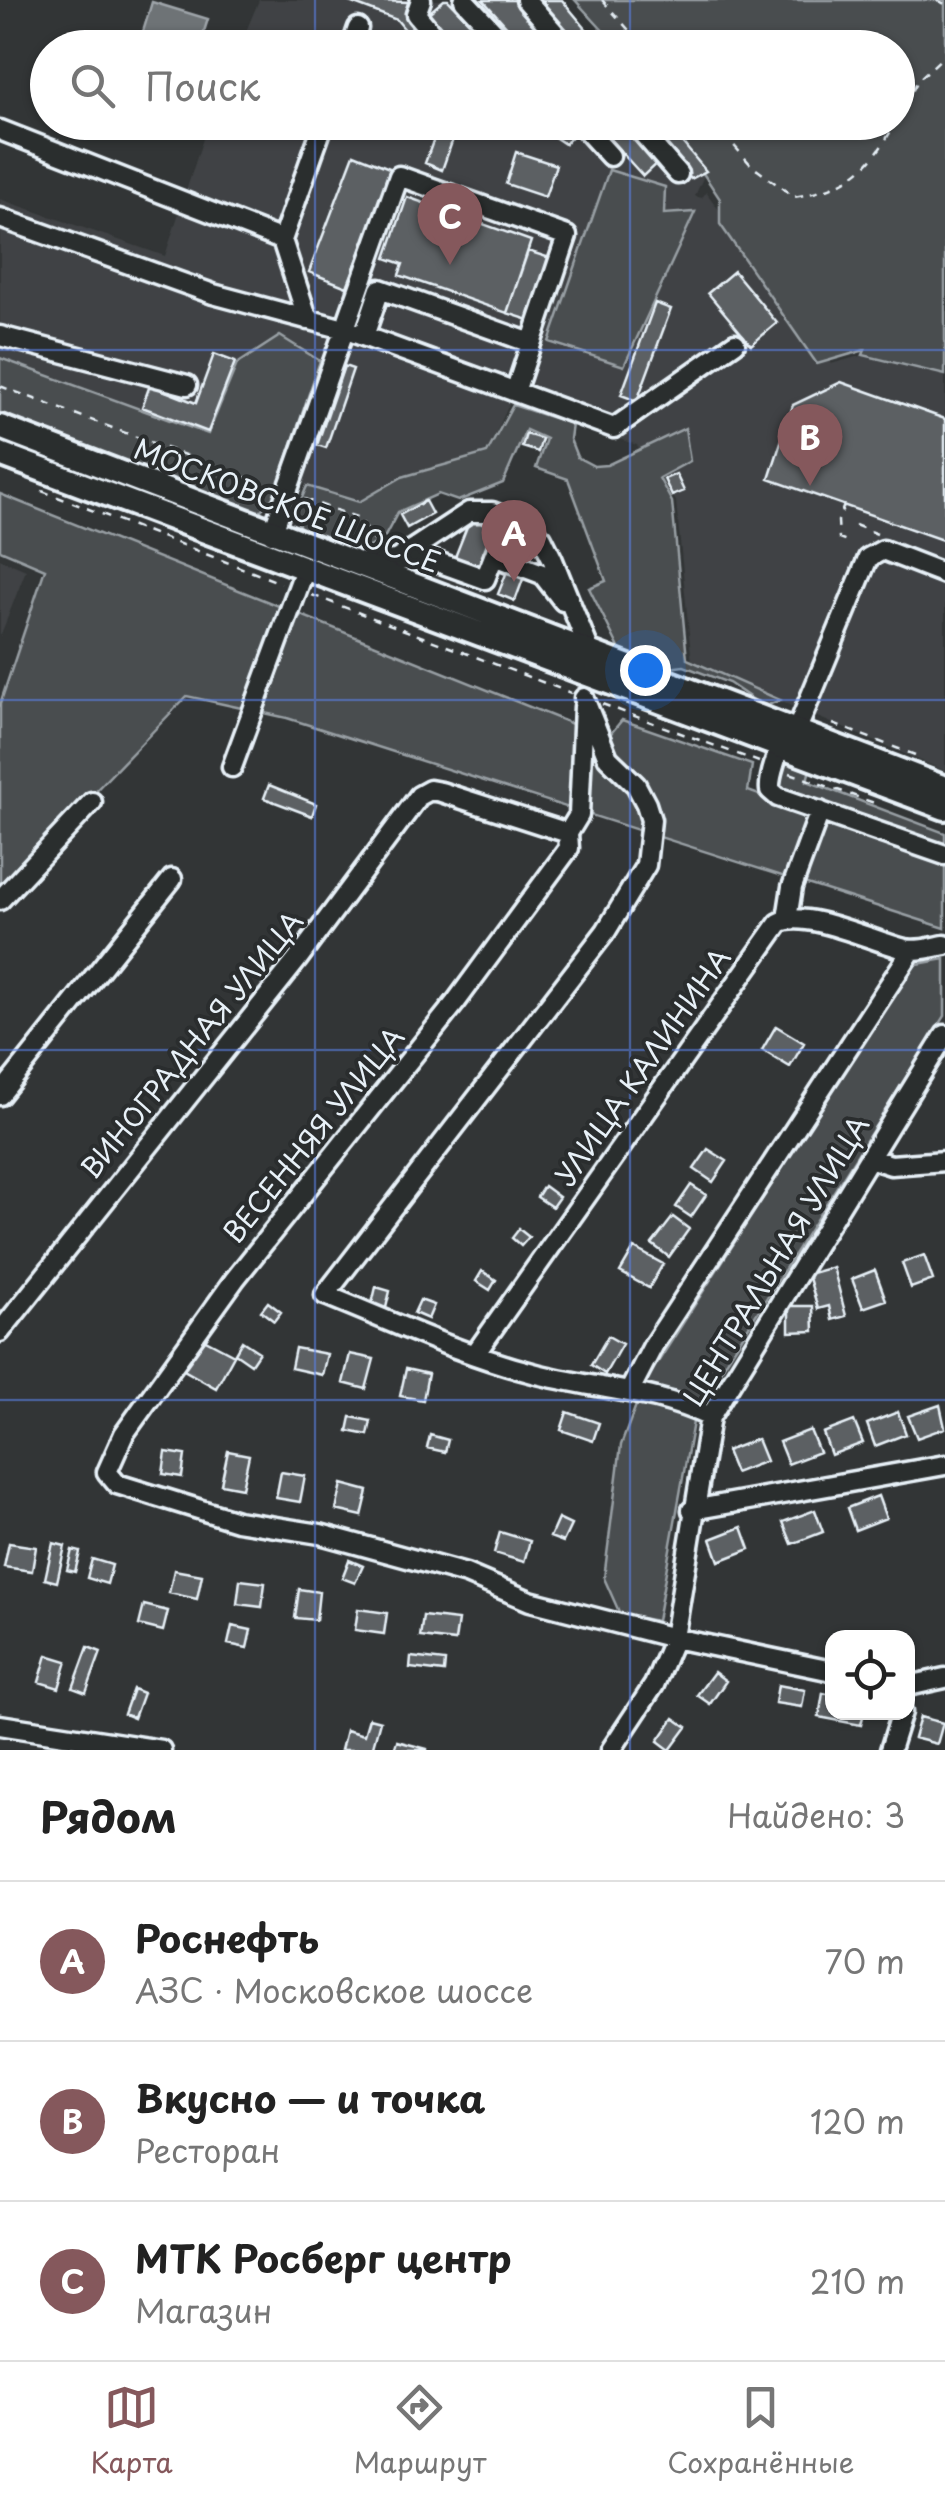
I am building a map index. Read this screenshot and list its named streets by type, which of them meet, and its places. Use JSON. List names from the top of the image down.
{
  "streets": {
    "main road": ["МОСКОВСКОЕ ШОССЕ"],
    "street": [
      "ВИНОГРАДНАЯ УЛИЦА",
      "УЛИЦА КАЛИНИНА",
      "ВЕСЕННЯЯ УЛИЦА",
      "ЦЕНТРАЛЬНАЯ УЛИЦА"
    ]
  },
  "crossings": [
    ["МОСКОВСКОЕ ШОССЕ", "ВЕСЕННЯЯ УЛИЦА"],
    ["ВИНОГРАДНАЯ УЛИЦА", "ВЕСЕННЯЯ УЛИЦА"],
    ["ВЕСЕННЯЯ УЛИЦА", "ЦЕНТРАЛЬНАЯ УЛИЦА"]
  ],
  "page": {
    "search": "Поиск",
    "pins": ["C", "B", "A"],
    "heading": ["Рядом", "Найдено: 3"],
    "list": [
      {
        "mark": "A",
        "name": "Роснефть",
        "note": "АЗС · Московское шоссе",
        "value": "70 m"
      },
      {
        "mark": "B",
        "name": "Вкусно — и точка",
        "note": "Ресторан",
        "value": "120 m"
      },
      {
        "mark": "C",
        "name": "МТК Росберг центр",
        "note": "Магазин",
        "value": "210 m"
      }
    ],
    "nav": ["Карта", "Маршрут", "Сохранённые"]
  }
}
